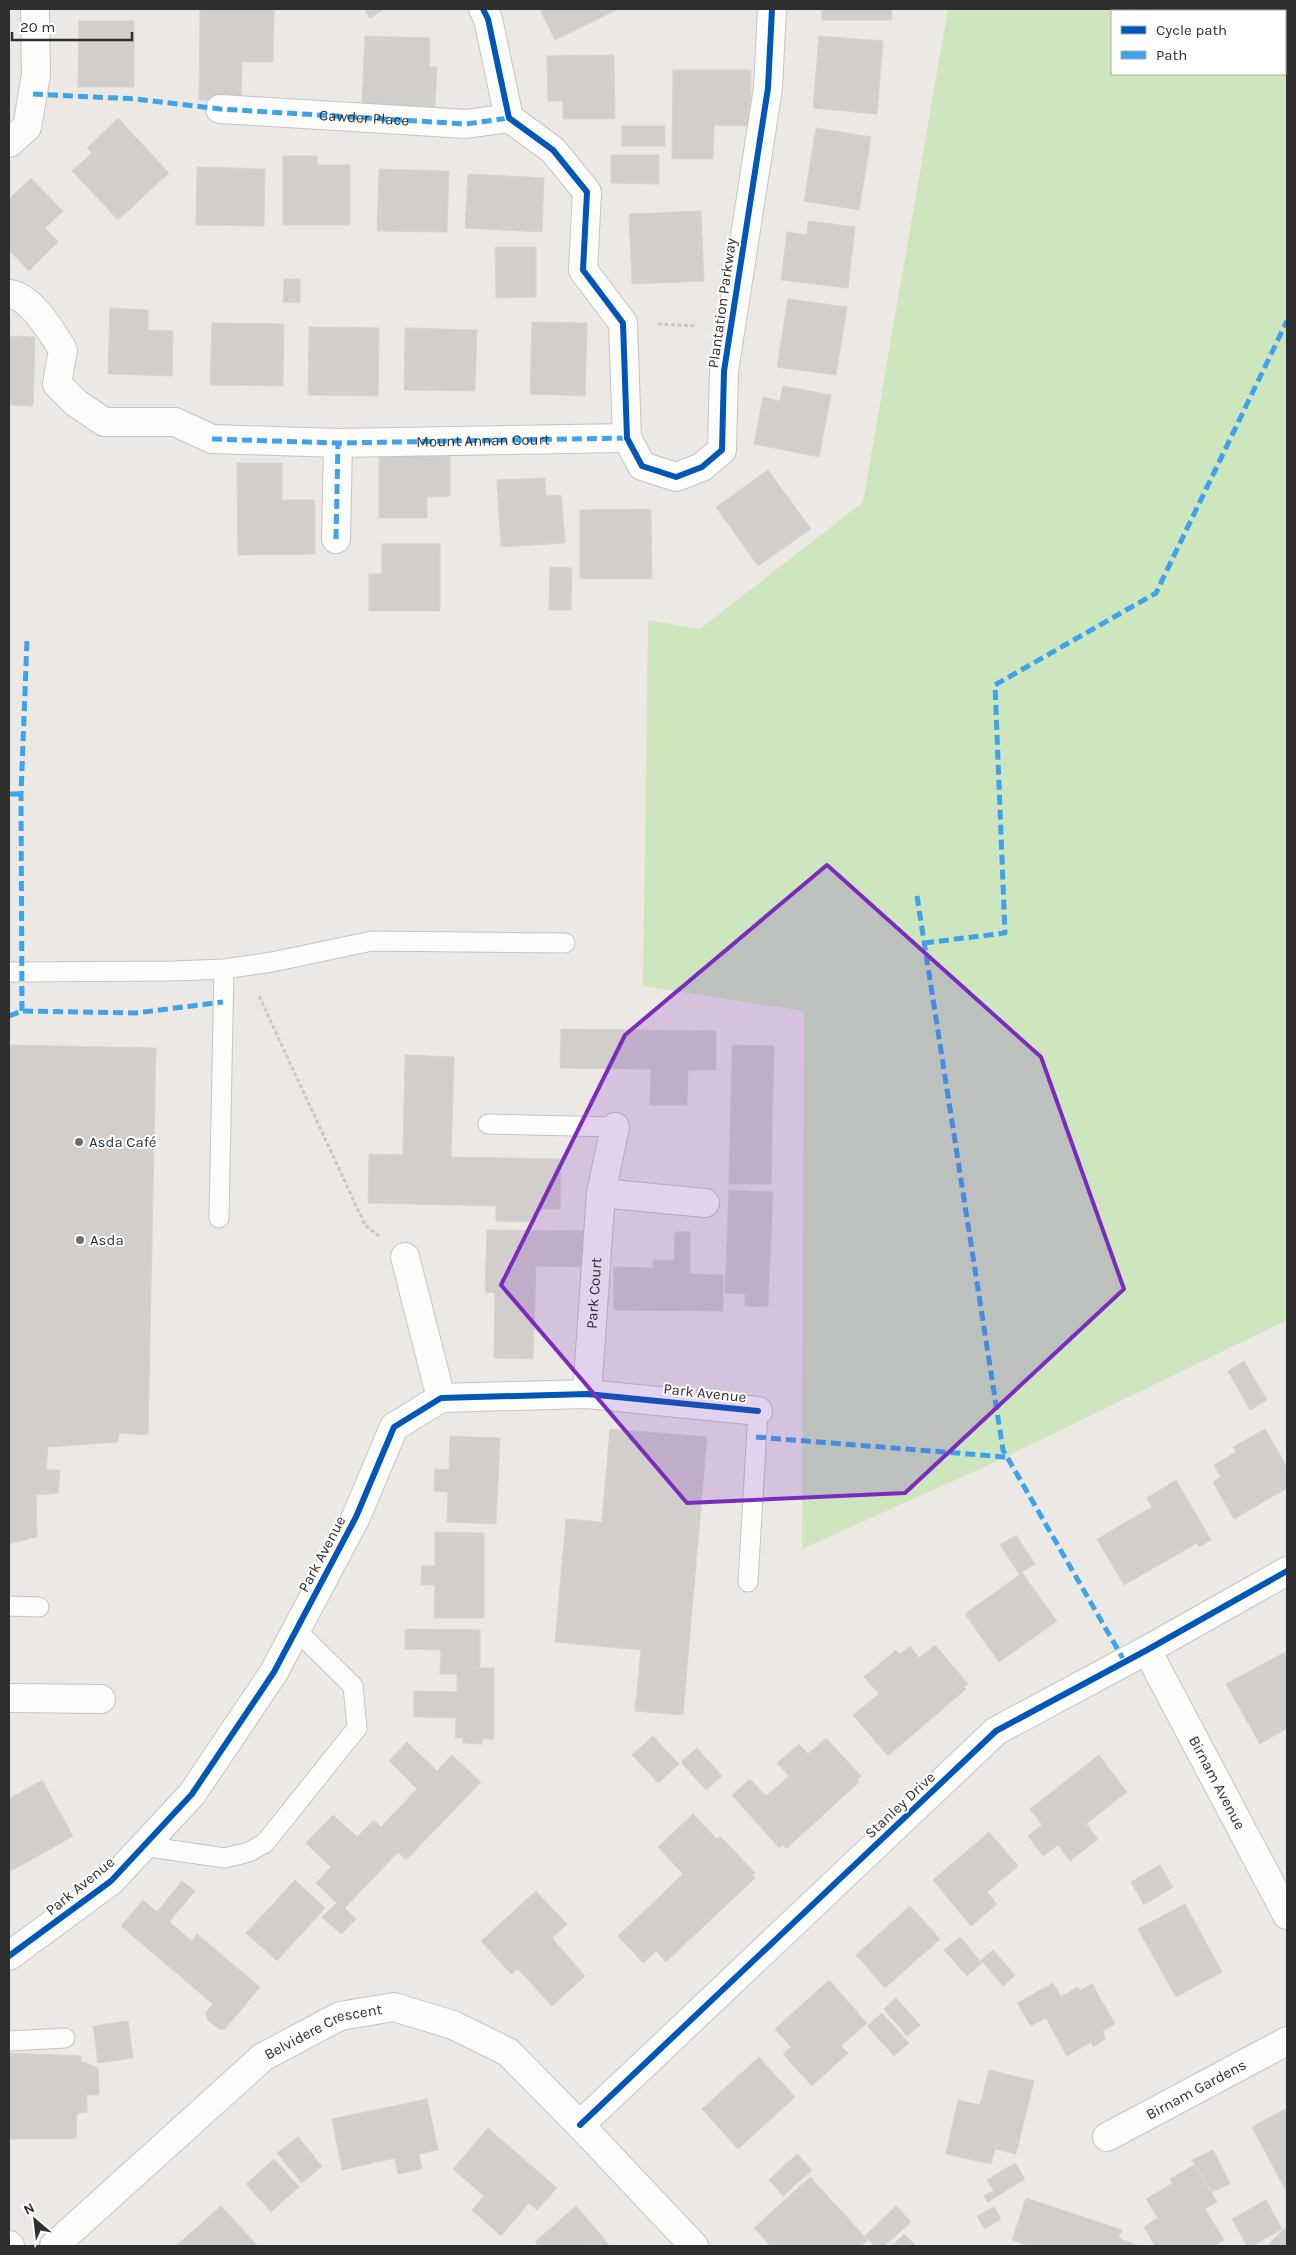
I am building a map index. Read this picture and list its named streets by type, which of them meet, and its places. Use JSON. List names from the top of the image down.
{
  "streets": {
    "street": [
      "Cawder Place",
      "Plantation Parkway",
      "Mount Annan Court",
      "Park Court",
      "Park Avenue",
      "Birnam Avenue",
      "Stanley Drive",
      "Belvidere Crescent",
      "Birnam Gardens"
    ]
  },
  "crossings": [
    ["Plantation Parkway", "Mount Annan Court"],
    ["Park Court", "Park Avenue"],
    ["Birnam Avenue", "Stanley Drive"],
    ["Stanley Drive", "Belvidere Crescent"]
  ],
  "places": ["Asda Café", "Asda"],
  "legend": ["Cycle path", "Path"],
  "scale_bar": "20 m",
  "north": "top left"
}
